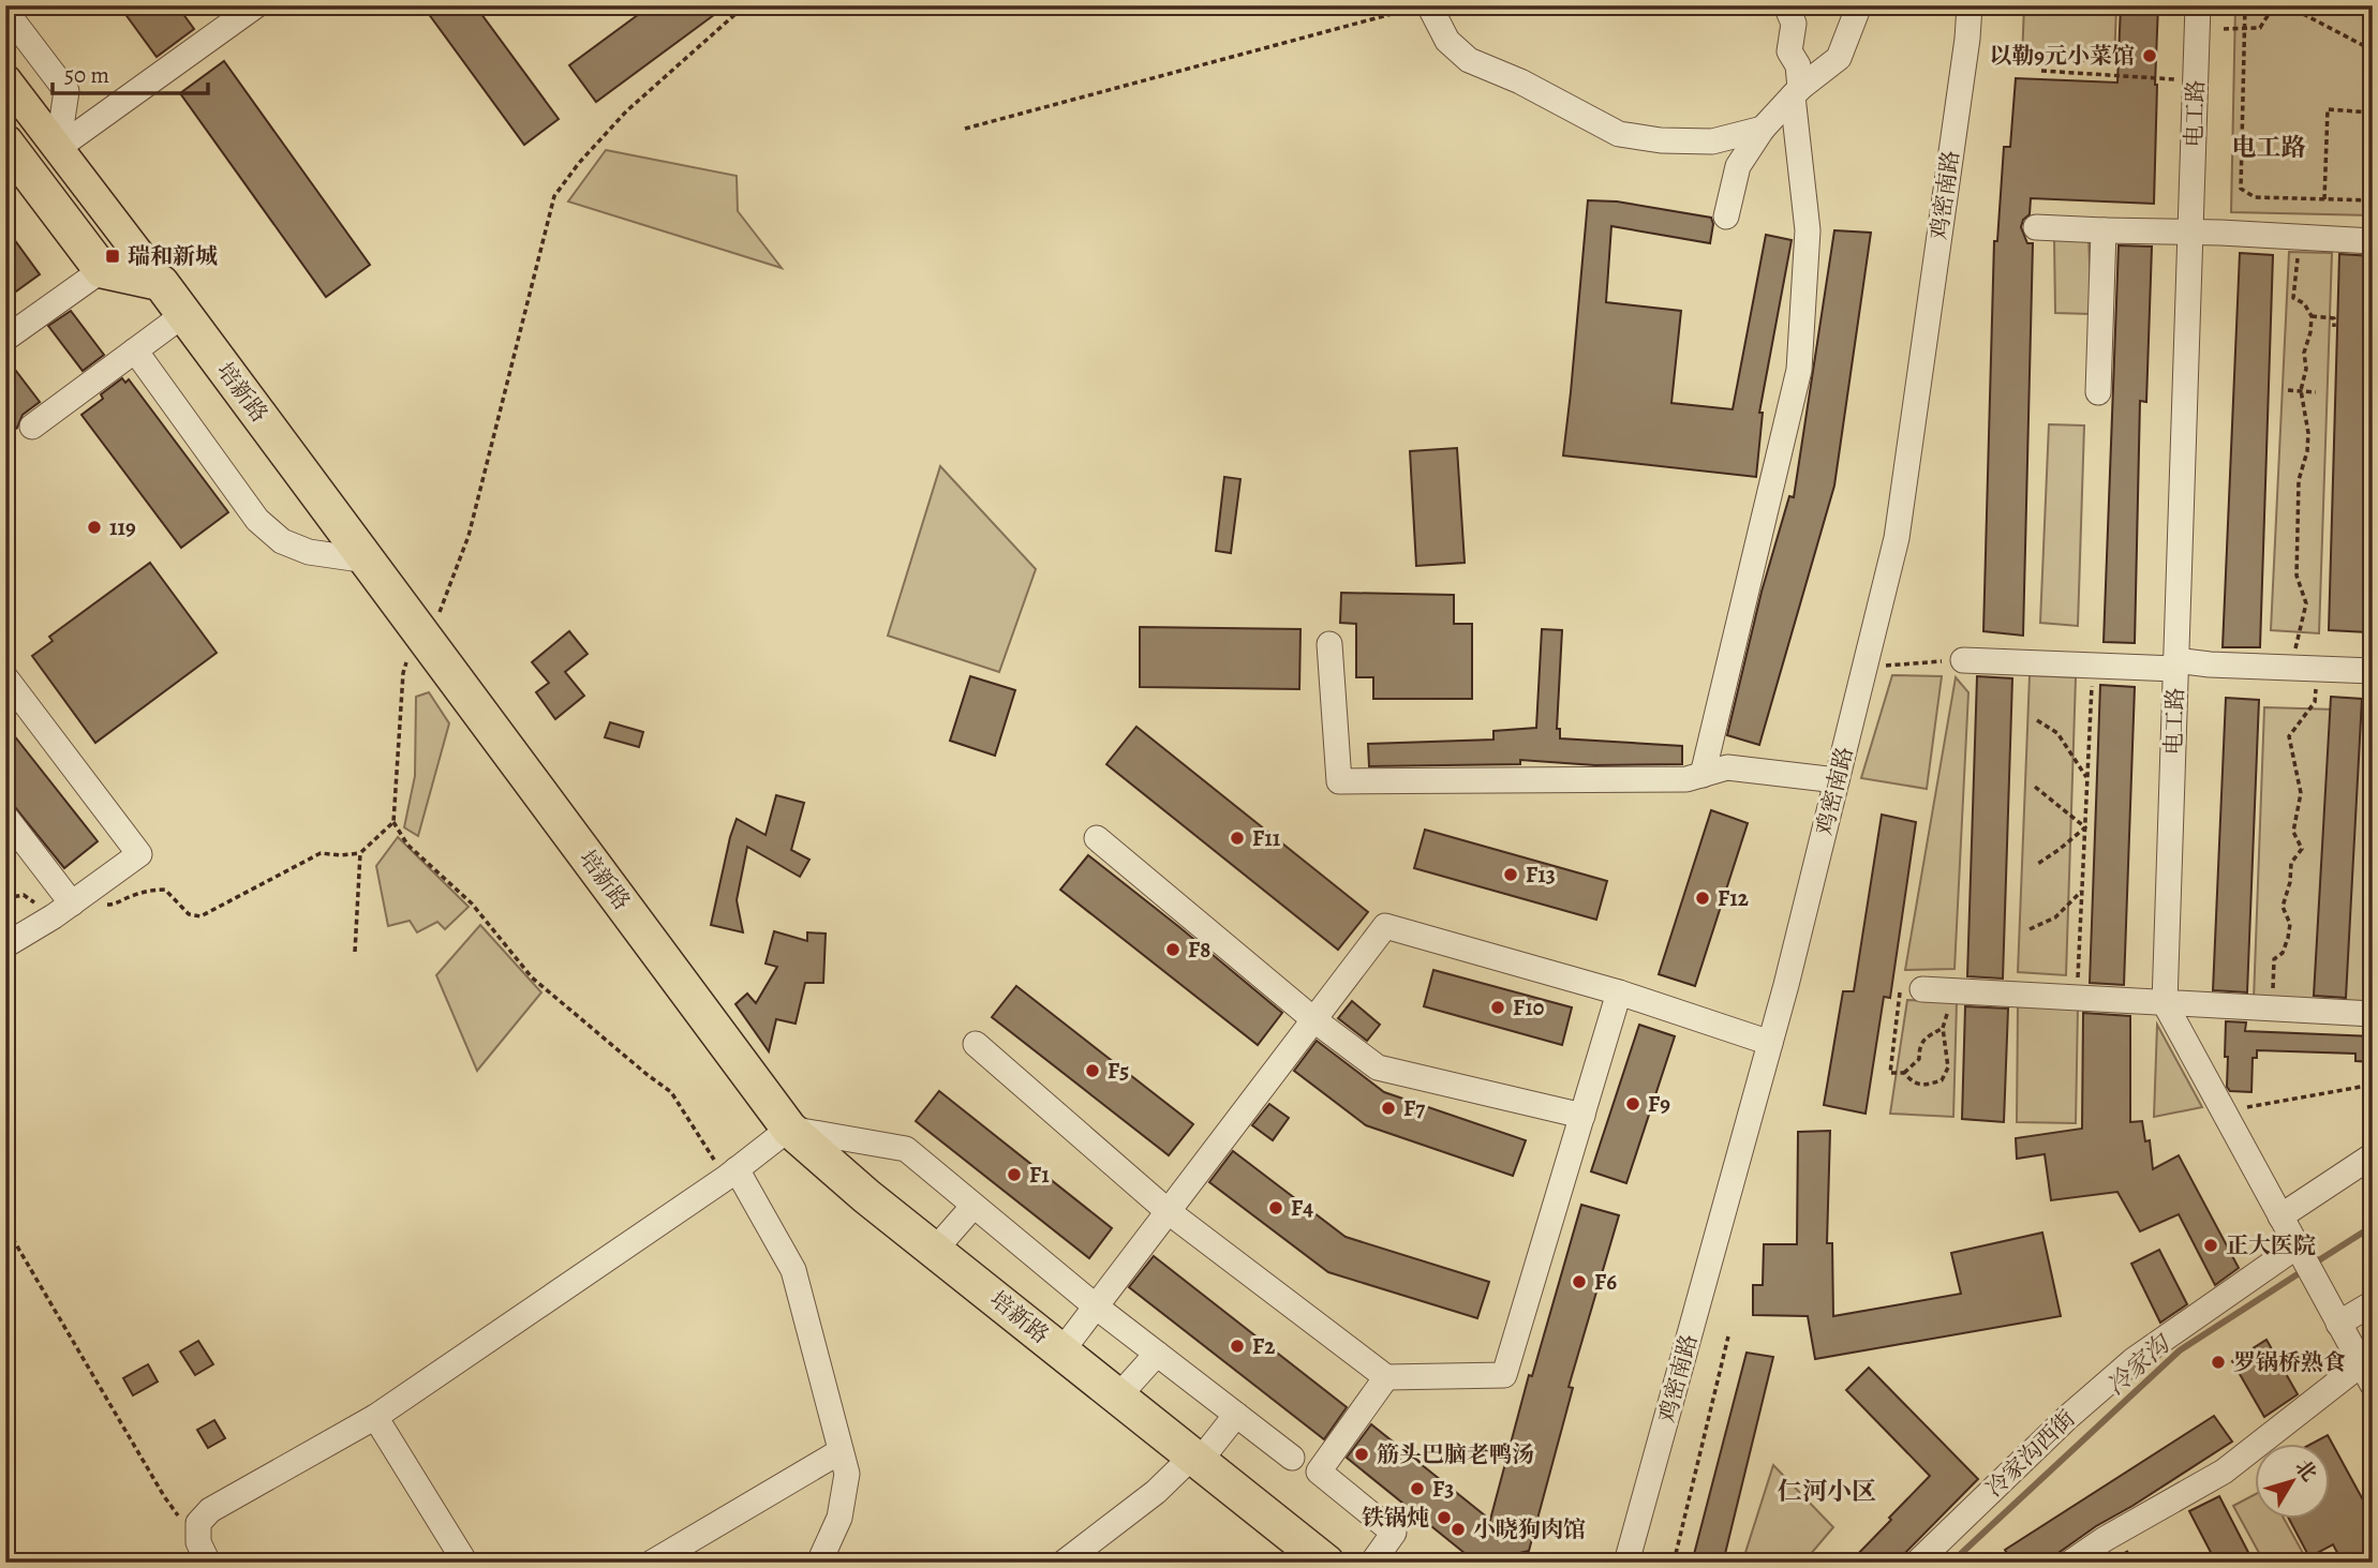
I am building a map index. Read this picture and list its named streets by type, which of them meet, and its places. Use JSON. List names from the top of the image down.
{
  "streets": {
    "highway": ["培新路"],
    "street": ["电工路", "鸡密南路", "冷家沟西街"]
  },
  "districts": ["电工路", "仁河小区"],
  "water": ["冷家沟"],
  "places": {
    "other": [
      "以勒9元小菜馆",
      "119",
      "F11",
      "F13",
      "F12",
      "F8",
      "F10",
      "F5",
      "F9",
      "F7",
      "F1",
      "F4",
      "正大医院",
      "F6",
      "F2",
      "罗锅桥熟食",
      "筋头巴脑老鸭汤",
      "F3",
      "铁锅炖",
      "小晓狗肉馆"
    ],
    "transit": ["瑞和新城"]
  },
  "scale_bar": "50 m",
  "north": "top right"
}
